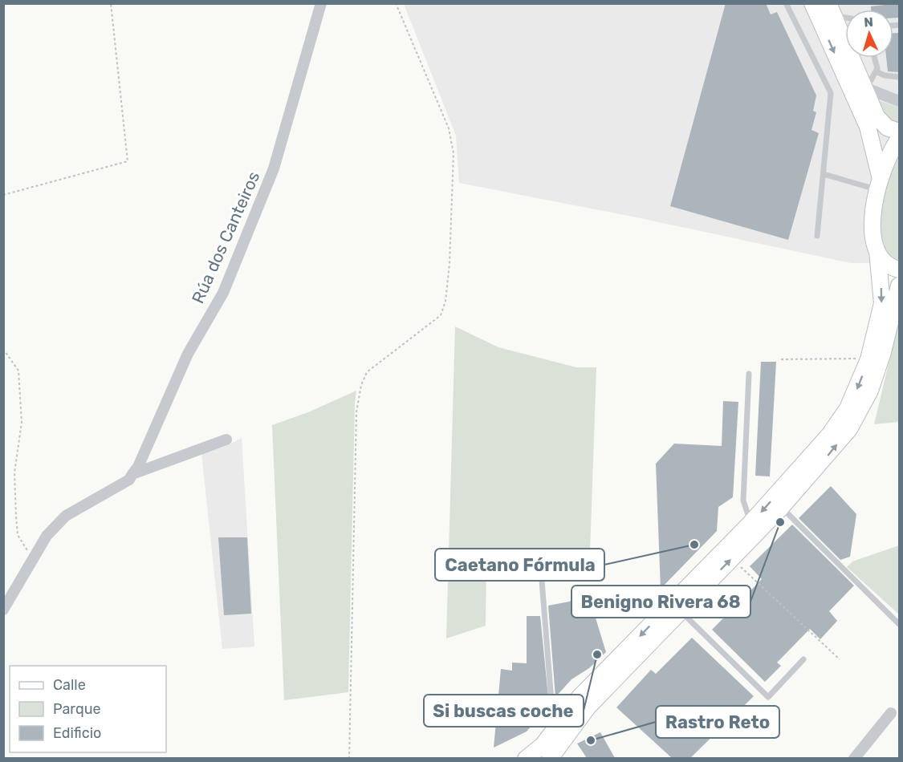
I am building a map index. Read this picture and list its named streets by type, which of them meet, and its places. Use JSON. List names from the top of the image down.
{
  "streets": {
    "street": ["Rúa dos Canteiros"]
  },
  "places": [
    "Benigno Rivera 68",
    "Caetano Fórmula",
    "Si buscas coche",
    "Rastro Reto"
  ],
  "legend": ["Calle", "Parque", "Edificio"],
  "north": "top"
}
